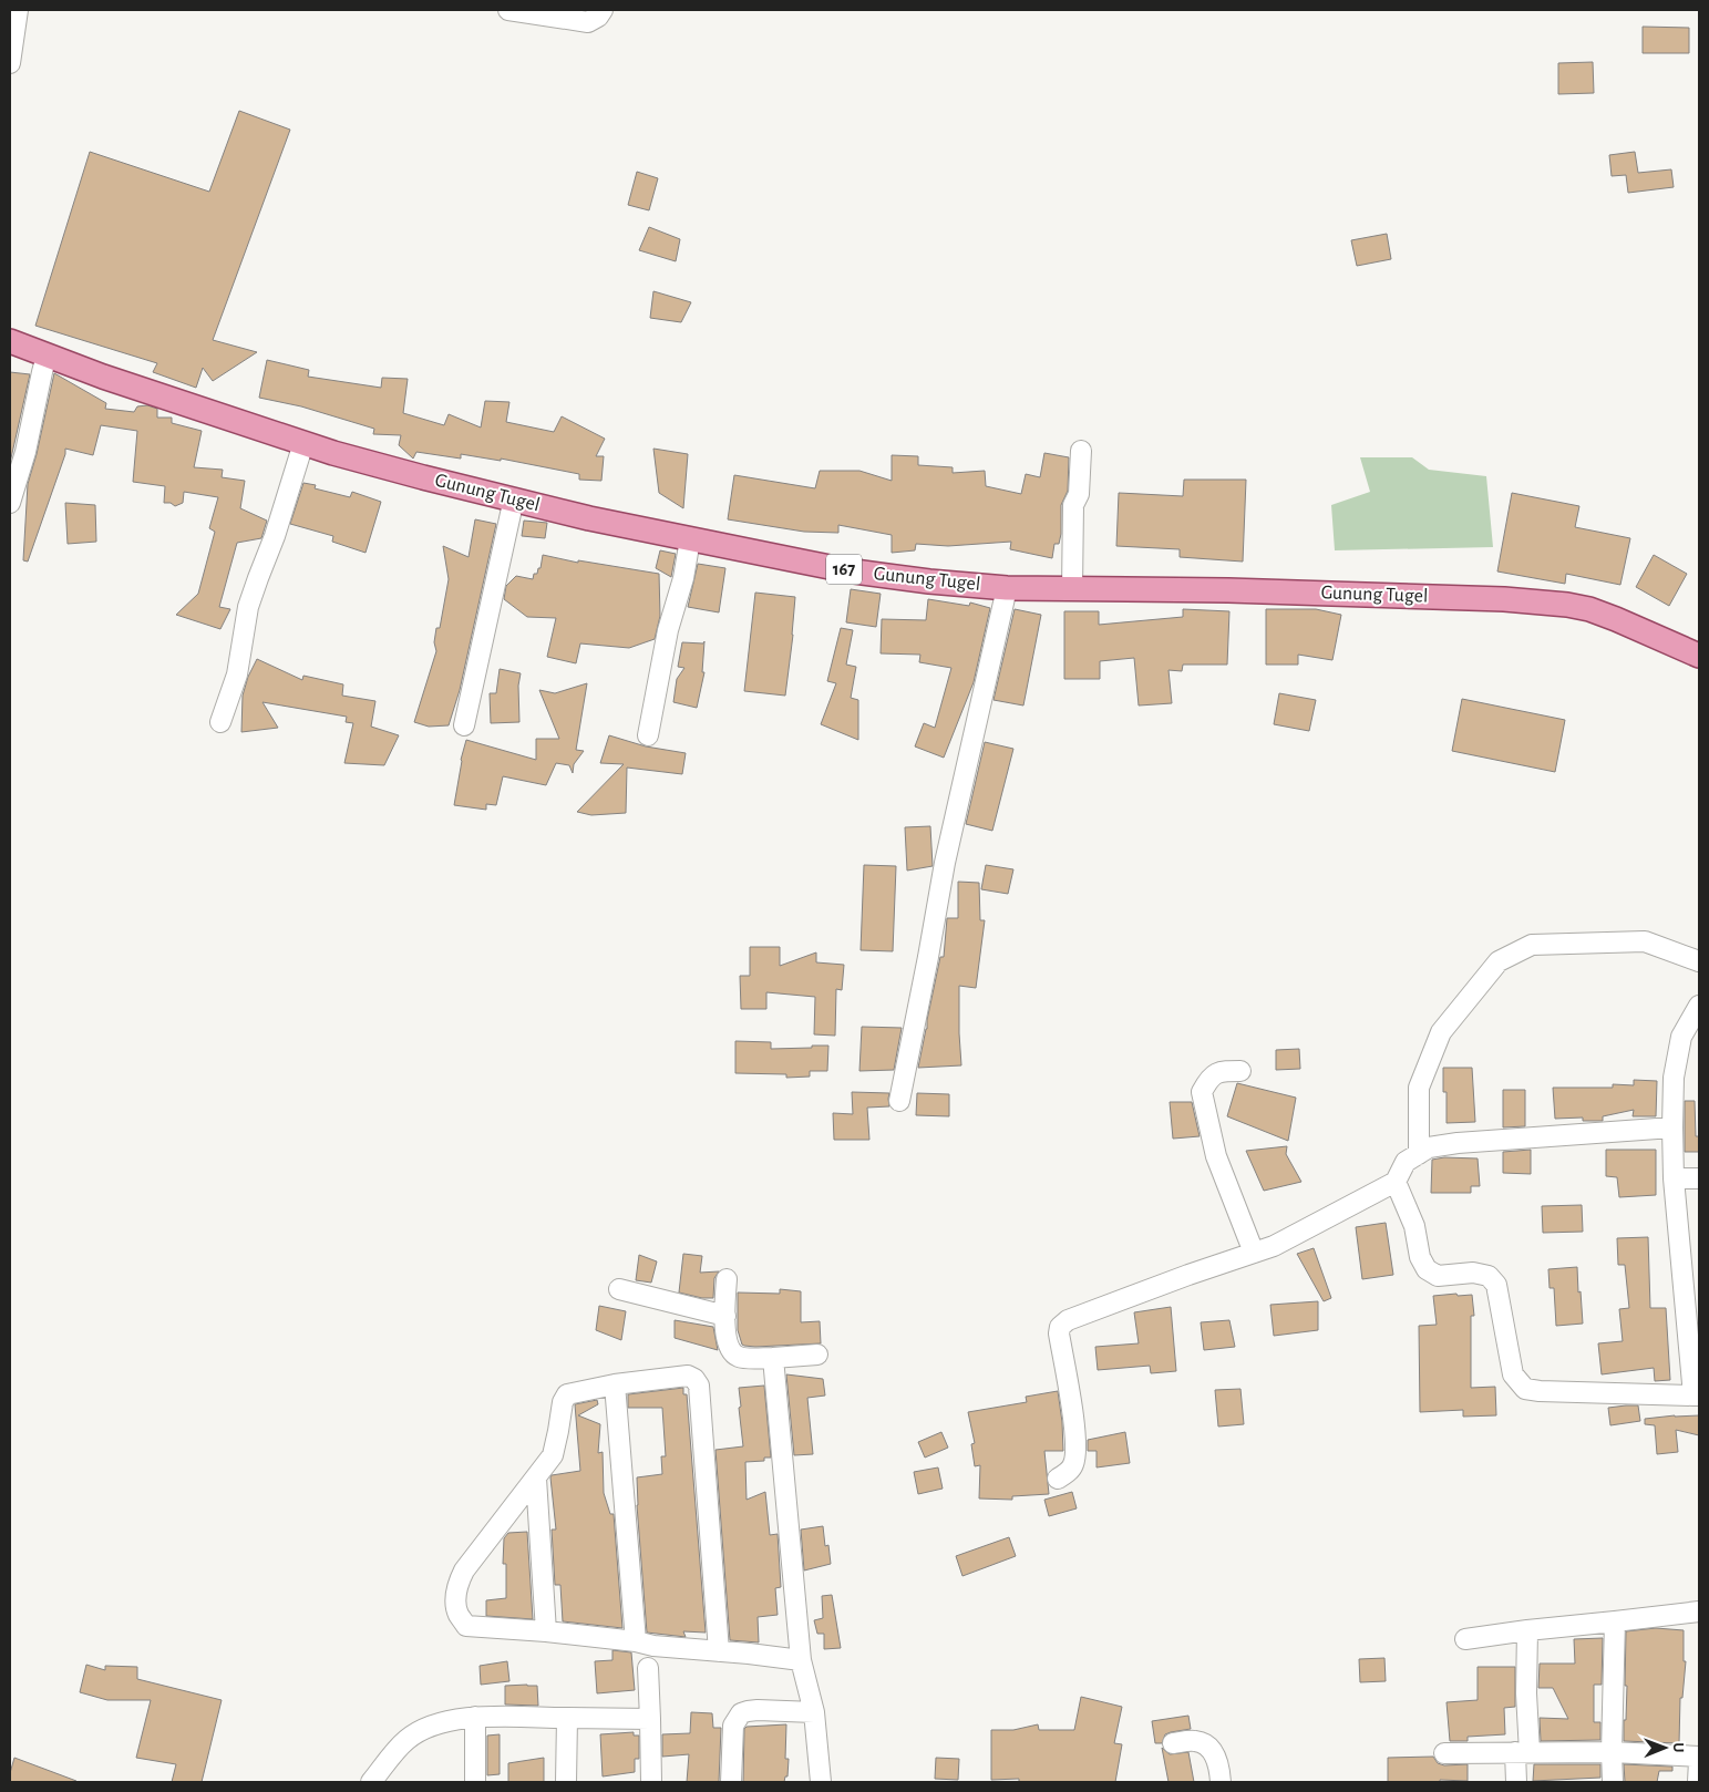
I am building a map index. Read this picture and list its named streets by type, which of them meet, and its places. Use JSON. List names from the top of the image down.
{
  "streets": {
    "main road": ["Gunung Tugel", "167"]
  },
  "north": "right"
}
